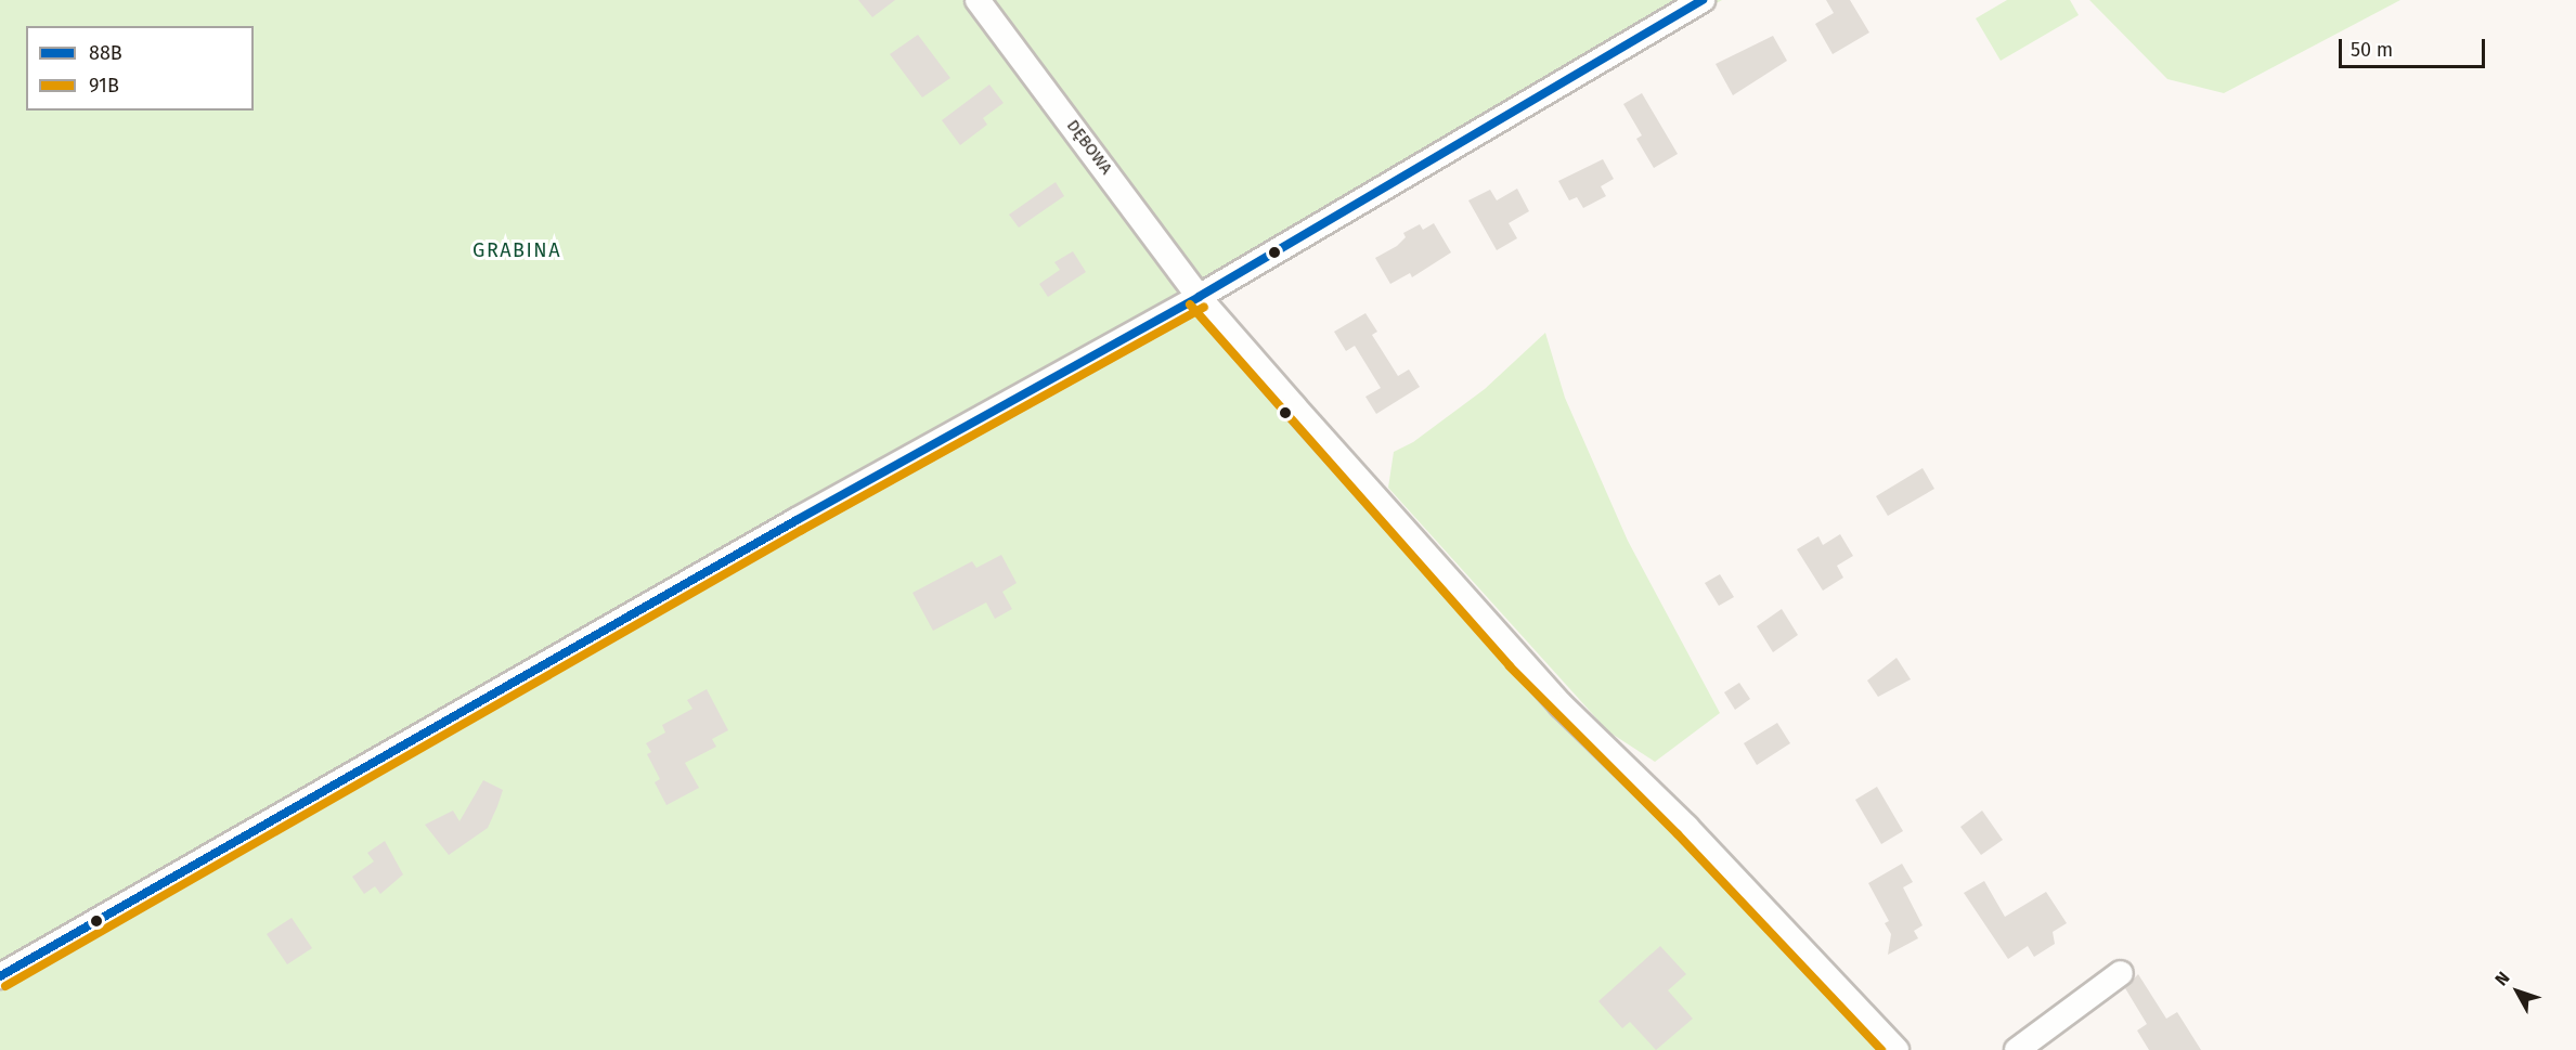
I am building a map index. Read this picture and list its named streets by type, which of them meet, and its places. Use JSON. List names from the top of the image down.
{
  "streets": {
    "street": ["DĘBOWA"]
  },
  "districts": ["GRABINA"],
  "lines": ["transit line 88B", "transit line 91B"],
  "legend": ["88B", "91B"],
  "scale_bar": "50 m",
  "north": "top left"
}
